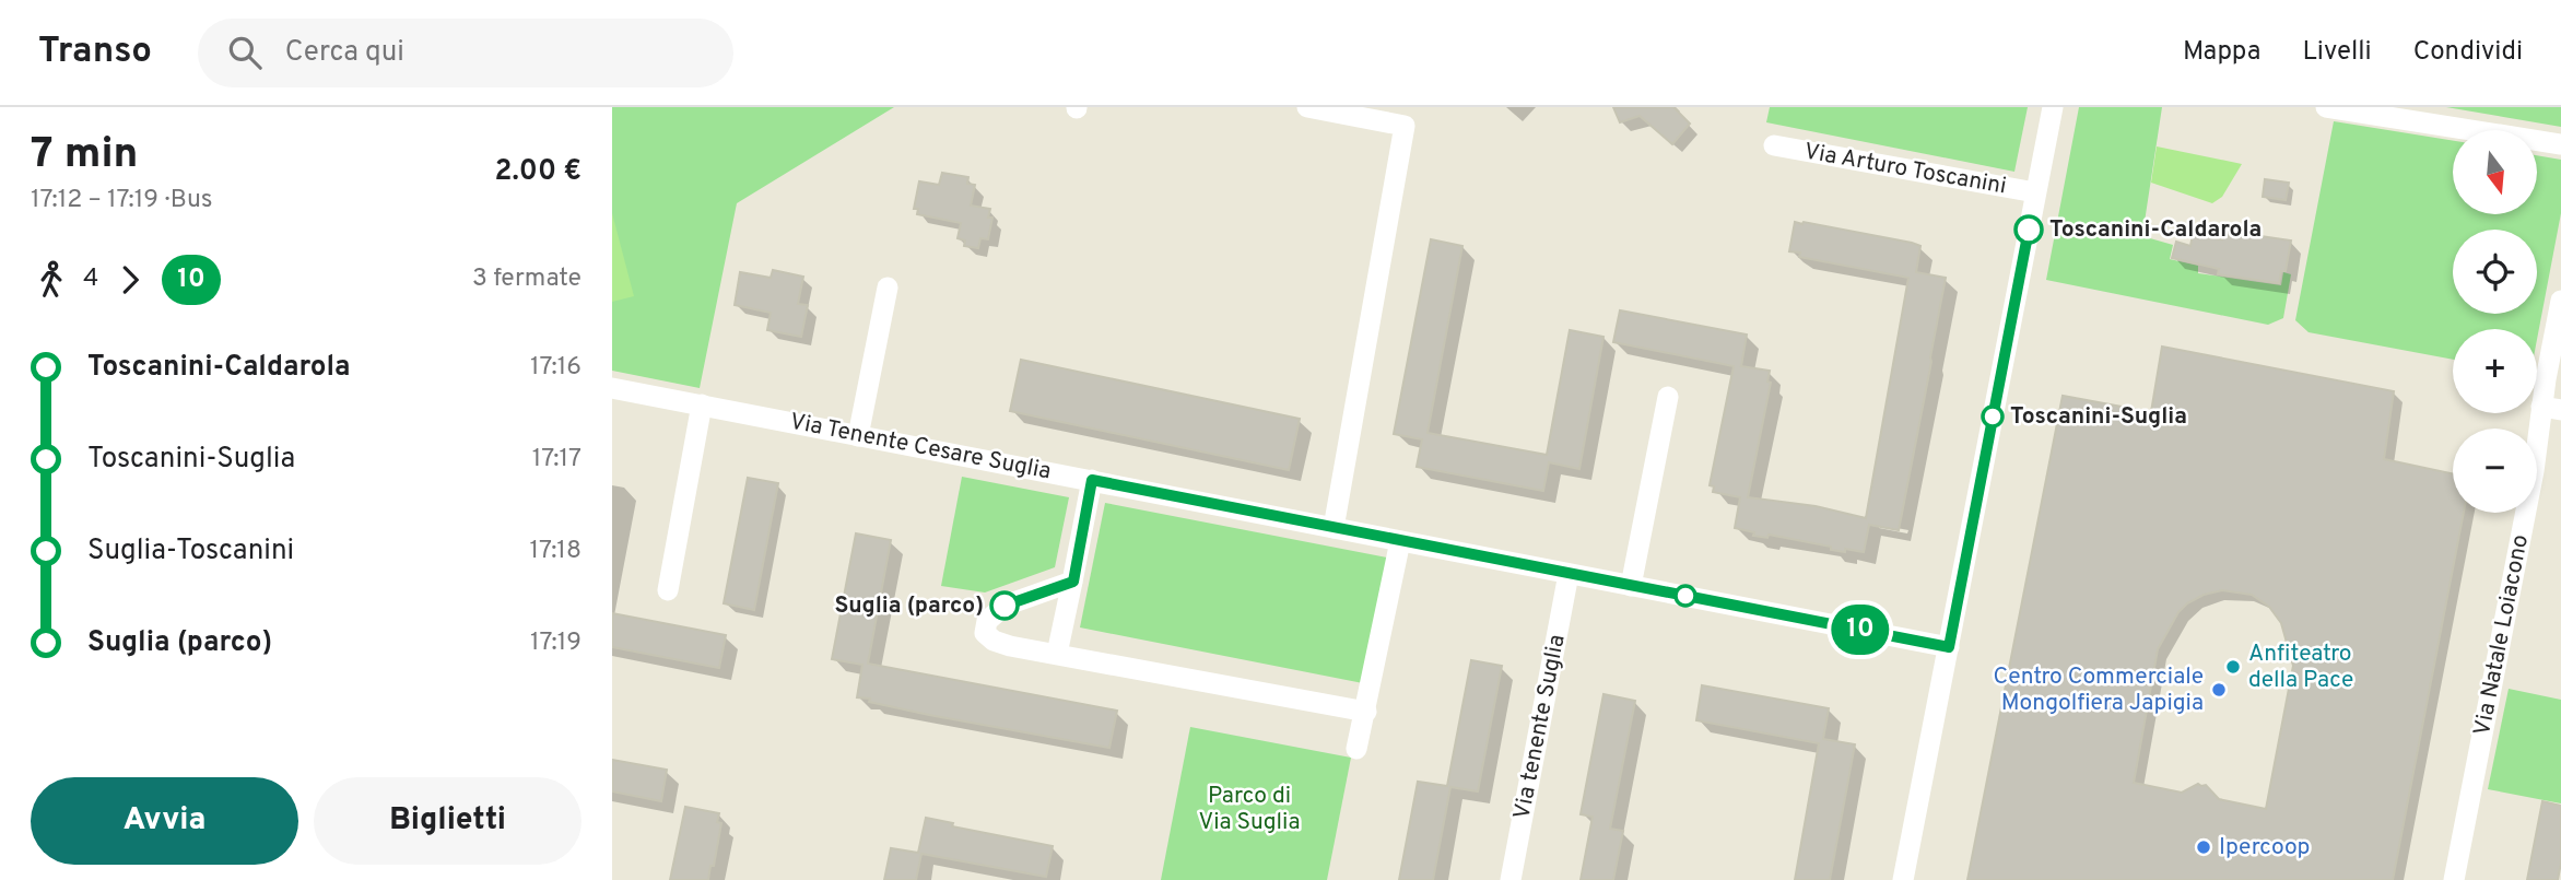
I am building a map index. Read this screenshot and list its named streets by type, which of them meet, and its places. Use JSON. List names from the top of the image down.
{
  "streets": {
    "street": [
      "Via Arturo Toscanini",
      "Via Tenente Cesare Suglia",
      "Via Natale Loiacono",
      "Via tenente Suglia"
    ]
  },
  "crossings": [
    ["Via Arturo Toscanini", "Via Tenente Cesare Suglia"],
    ["Via Tenente Cesare Suglia", "Via tenente Suglia"]
  ],
  "parks": ["Parco di Via Suglia"],
  "places": [
    "Toscanini-Caldarola",
    "Toscanini-Suglia",
    "Suglia (parco)",
    "Anfiteatro della Pace",
    "Centro Commerciale Mongolfiera Japigia",
    "Ipercoop"
  ],
  "lines": ["bus line 10"],
  "north": "bottom",
  "page": {
    "header": "Transo",
    "search": "Cerca qui",
    "nav": ["Mappa", "Livelli", "Condividi"],
    "heading": ["7 min", "17:12 – 17:19 · Bus", "2.00 €"],
    "on_map": "10",
    "map_buttons": ["+", "−"],
    "legs": ["4", "10", "3 fermate"],
    "list": [
      {
        "name": "Toscanini-Caldarola",
        "value": "17:16"
      },
      {
        "name": "Toscanini-Suglia",
        "value": "17:17"
      },
      {
        "name": "Suglia-Toscanini",
        "value": "17:18"
      },
      {
        "name": "Suglia (parco)",
        "value": "17:19"
      }
    ],
    "buttons": ["Avvia", "Biglietti"]
  }
}
